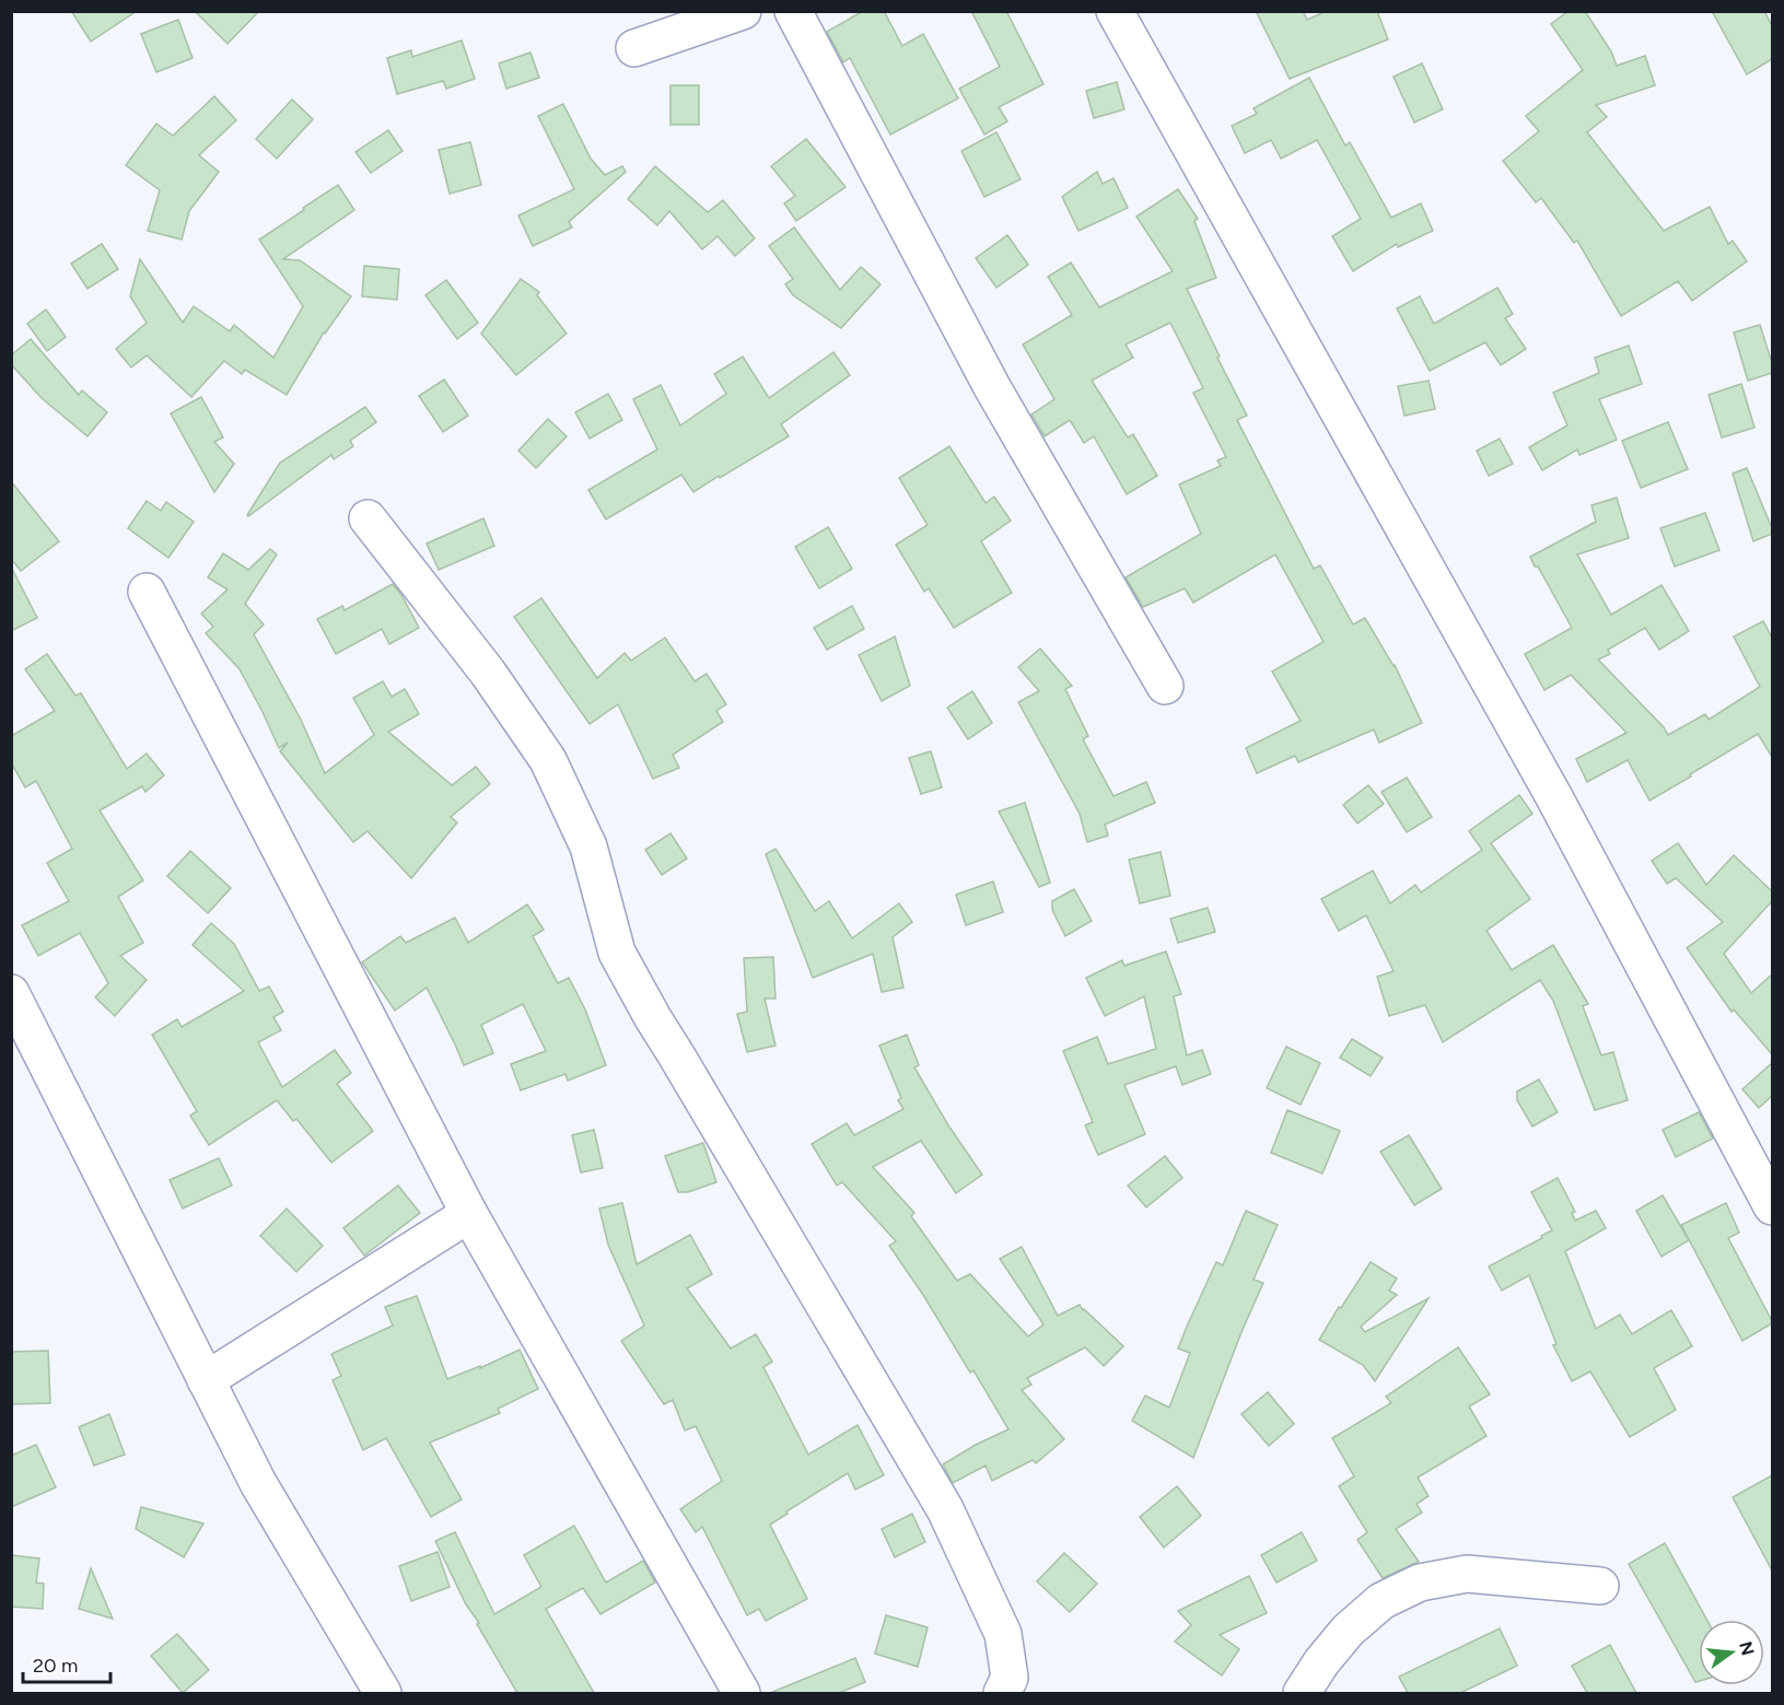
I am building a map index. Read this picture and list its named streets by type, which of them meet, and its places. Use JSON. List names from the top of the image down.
{
  "scale_bar": "20 m",
  "north": "right"
}
